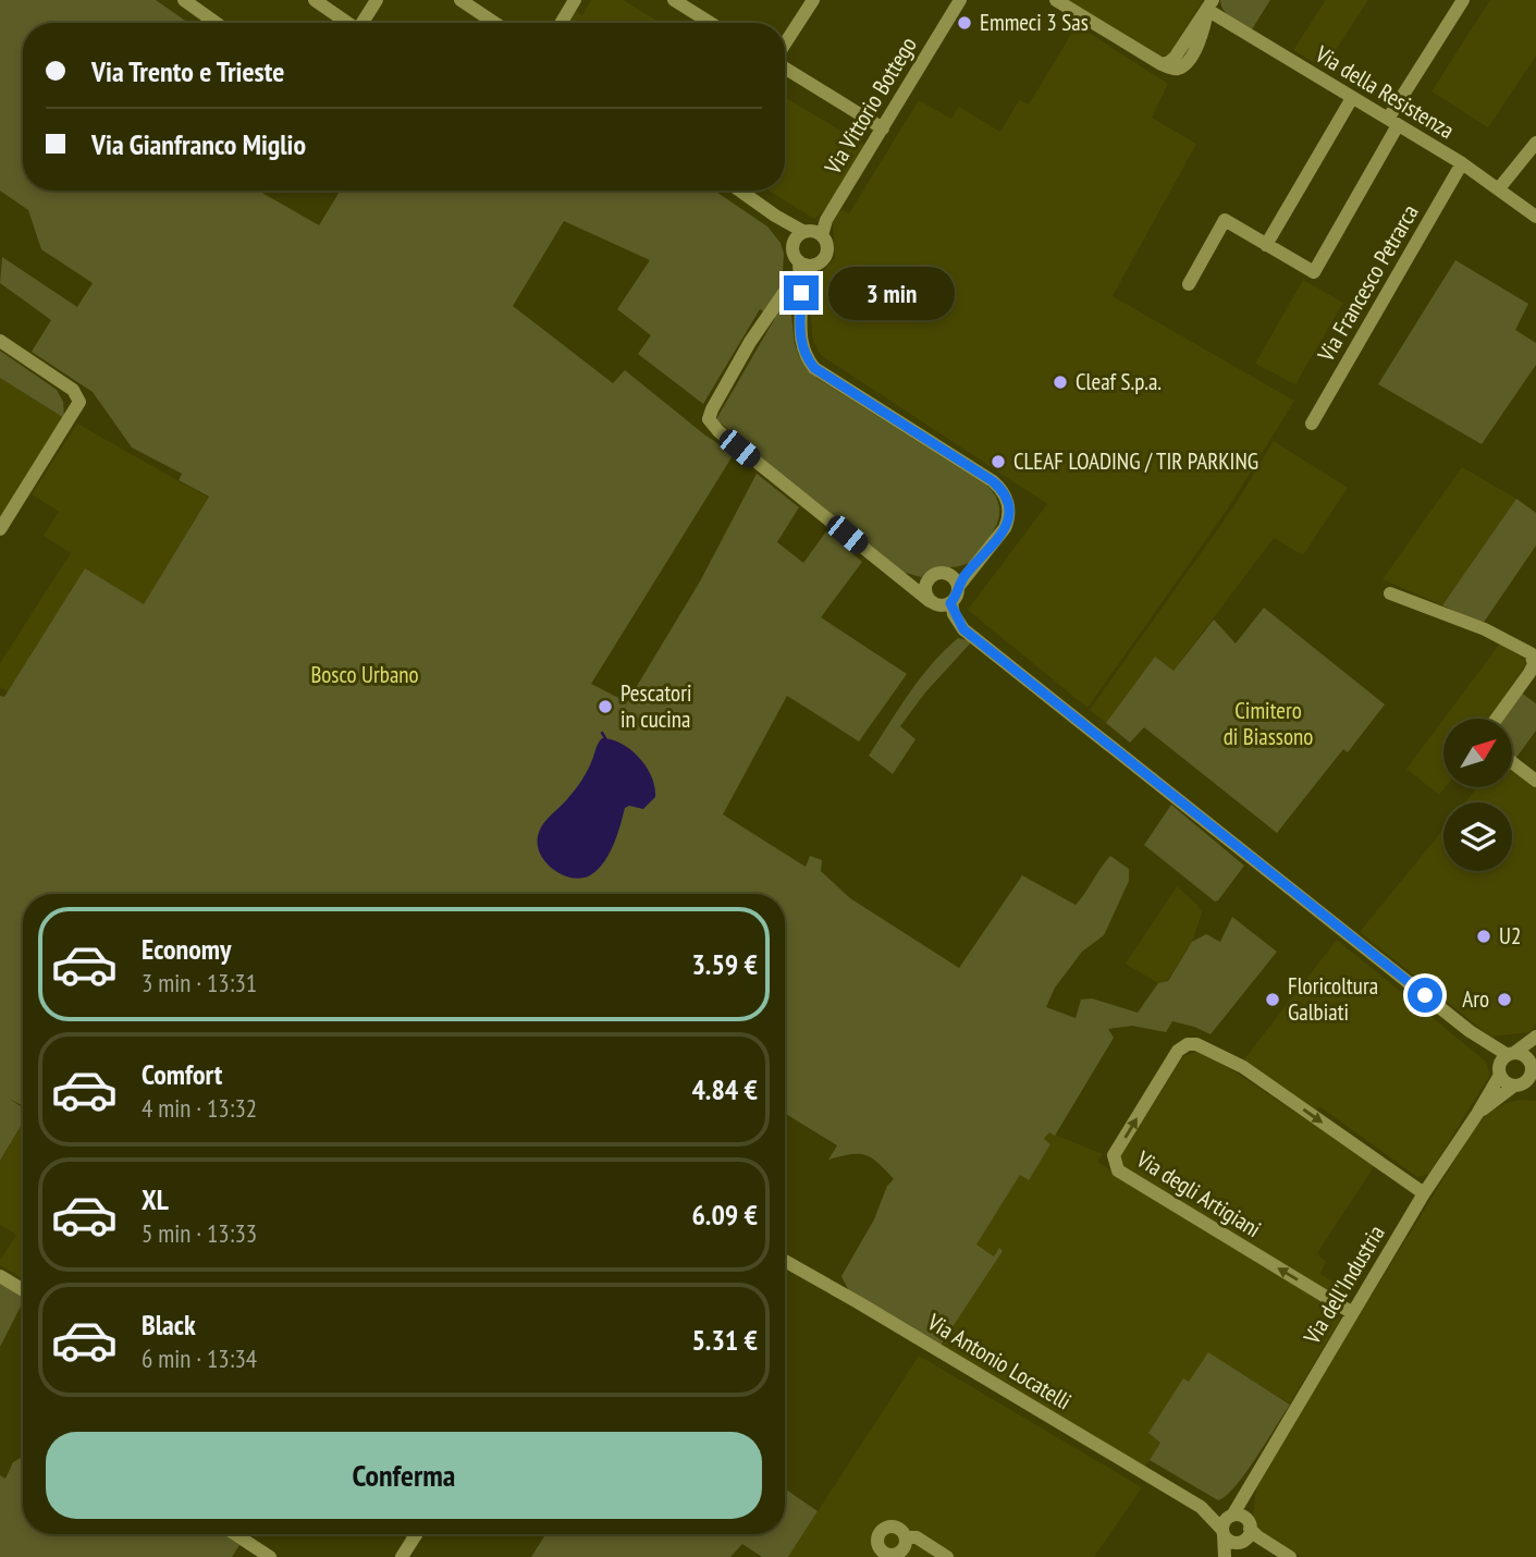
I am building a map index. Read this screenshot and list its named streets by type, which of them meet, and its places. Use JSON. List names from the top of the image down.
{
  "streets": {
    "street": [
      "Via della Resistenza",
      "Via Vittorio Bottego",
      "Via Francesco Petrarca",
      "Via degli Artigiani",
      "Via dell'Industria",
      "Via Antonio Locatelli"
    ]
  },
  "crossings": [
    ["Via della Resistenza", "Via Francesco Petrarca"],
    ["Via degli Artigiani", "Via dell'Industria"],
    ["Via dell'Industria", "Via Antonio Locatelli"]
  ],
  "parks": ["Bosco Urbano", "Cimitero di Biassono"],
  "places": [
    "Emmeci 3 Sas",
    "Cleaf S.p.a.",
    "CLEAF LOADING / TIR PARKING",
    "Pescatori in cucina",
    "U2",
    "Floricoltura Galbiati",
    "Aro"
  ],
  "north": "top right",
  "page": {
    "banner": ["Via Trento e Trieste", "Via Gianfranco Miglio"],
    "bubble": "3 min",
    "list": [
      {
        "name": "Economy",
        "note": "3 min · 13:31",
        "value": "3.59 €"
      },
      {
        "name": "Comfort",
        "note": "4 min · 13:32",
        "value": "4.84 €"
      },
      {
        "name": "XL",
        "note": "5 min · 13:33",
        "value": "6.09 €"
      },
      {
        "name": "Black",
        "note": "6 min · 13:34",
        "value": "5.31 €"
      }
    ],
    "buttons": "Conferma"
  }
}
